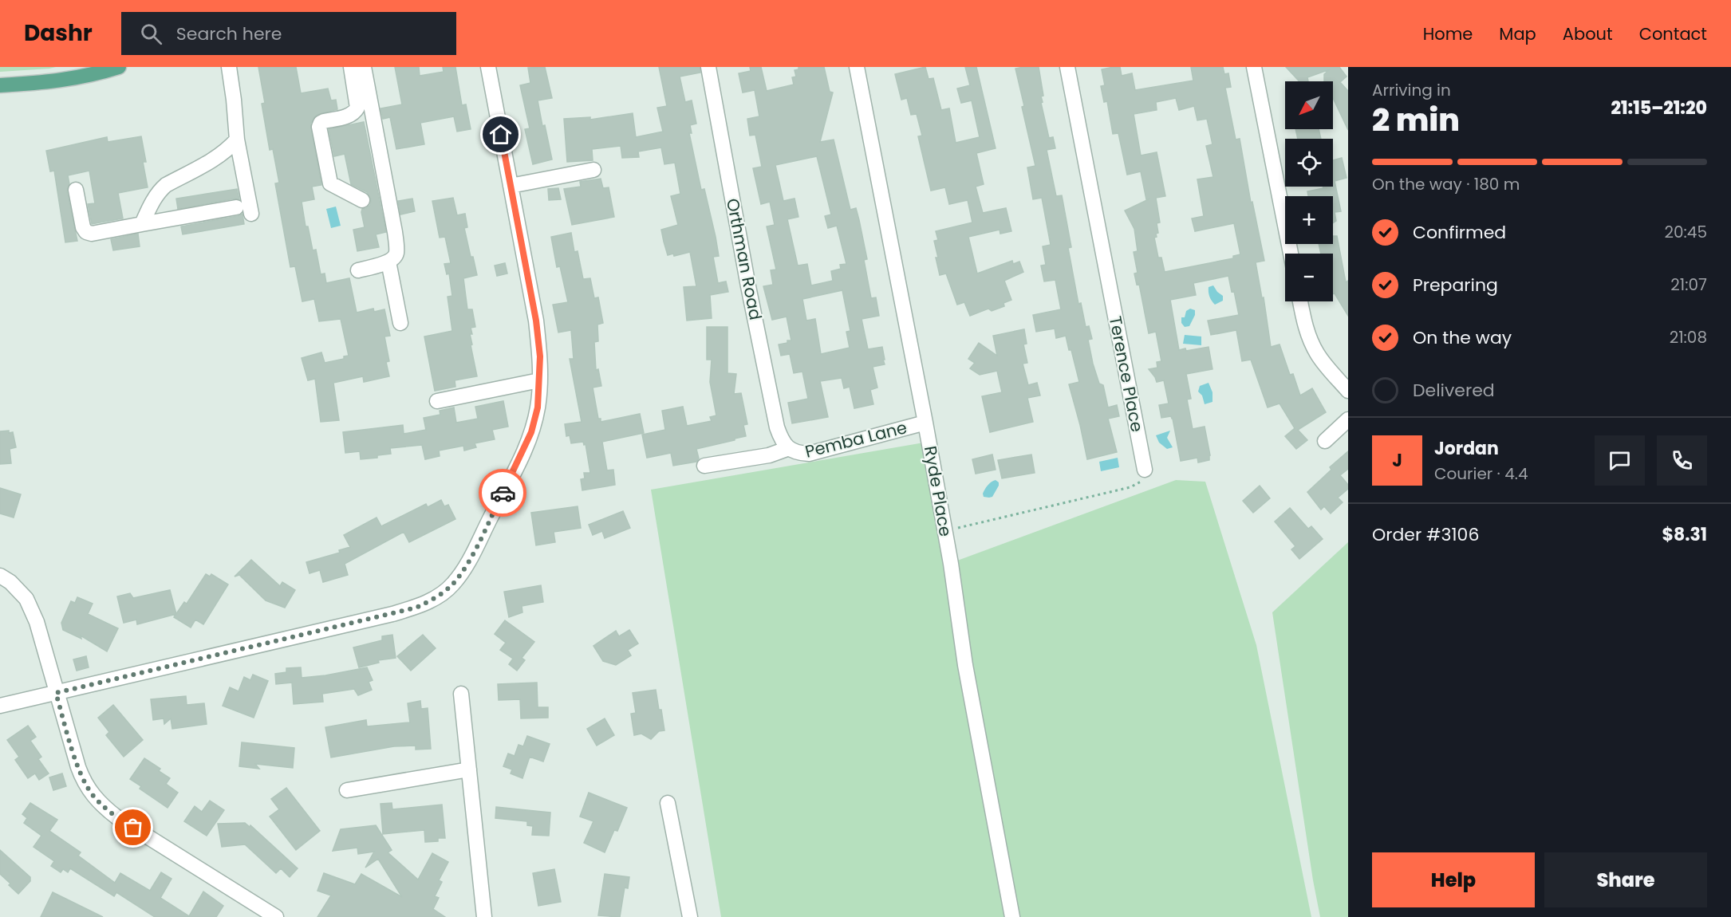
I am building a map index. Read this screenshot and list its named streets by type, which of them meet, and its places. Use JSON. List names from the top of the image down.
{
  "streets": {
    "street": [
      "Orthman Road",
      "Terence Place",
      "Pemba Lane",
      "Ryde Place"
    ]
  },
  "crossings": [
    ["Orthman Road", "Pemba Lane"],
    ["Pemba Lane", "Ryde Place"]
  ],
  "north": "bottom left",
  "page": {
    "header": "Dashr",
    "search": "Search here",
    "nav": [
      "Home",
      "Map",
      "About",
      "Contact"
    ],
    "heading": ["2 min", "Arriving in", "21:15–21:20"],
    "panel": [
      "Jordan",
      "Courier · 4.4",
      "Order #3106",
      "$8.31"
    ],
    "map_buttons": ["+", "−"],
    "bar": "On the way · 180 m",
    "list": [
      ["Confirmed", "20:45"],
      ["Preparing", "21:07"],
      ["On the way", "21:08"],
      "Delivered"
    ],
    "round": "J",
    "buttons": ["Help", "Share"]
  }
}
